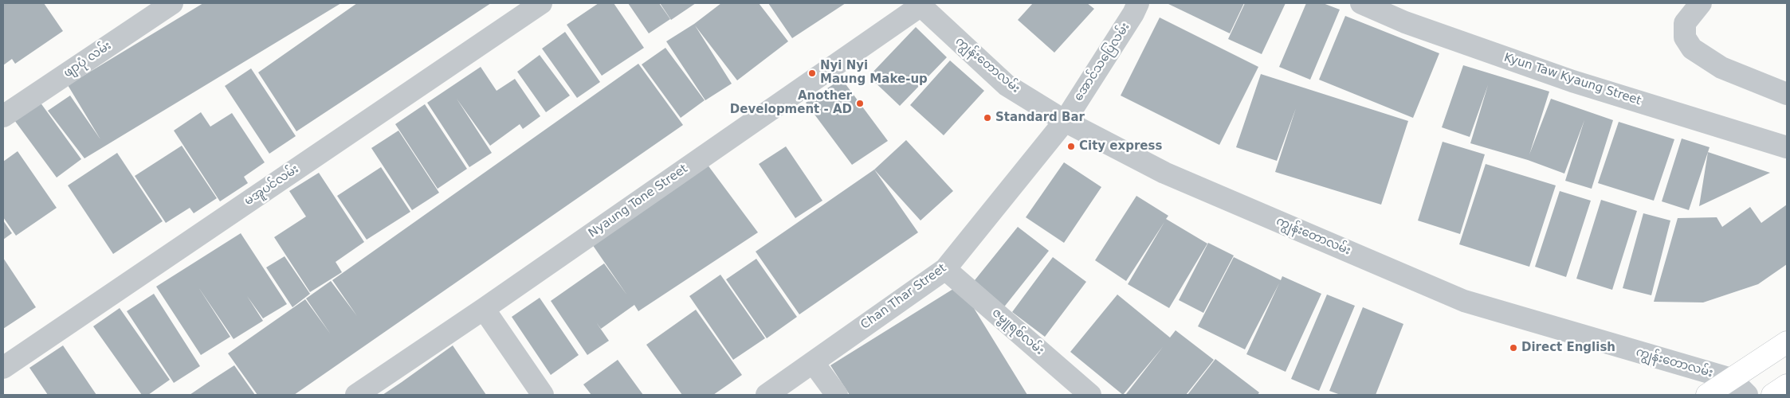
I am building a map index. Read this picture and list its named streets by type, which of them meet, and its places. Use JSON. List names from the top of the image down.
{
  "streets": {
    "street": [
      "ဖျာပုံ လမ်း",
      "အောင်သပြေလမ်း",
      "ကျွန်းတောလမ်း",
      "Kyun Taw Kyaung Street",
      "မအူပင်လမ်း",
      "Nyaung Tone Street",
      "Chan Thar Street",
      "ဇမ္ဗူရစ်လမ်း"
    ]
  },
  "crossings": [
    ["အောင်သပြေလမ်း", "ကျွန်းတောလမ်း"],
    ["အောင်သပြေလမ်း", "Chan Thar Street"],
    ["ကျွန်းတောလမ်း", "Nyaung Tone Street"],
    ["ကျွန်းတောလမ်း", "Chan Thar Street"],
    ["Chan Thar Street", "ဇမ္ဗူရစ်လမ်း"]
  ],
  "places": [
    "Nyi Nyi Maung Make-up",
    "Another Development - AD",
    "Standard Bar",
    "City express",
    "Direct English"
  ]
}
